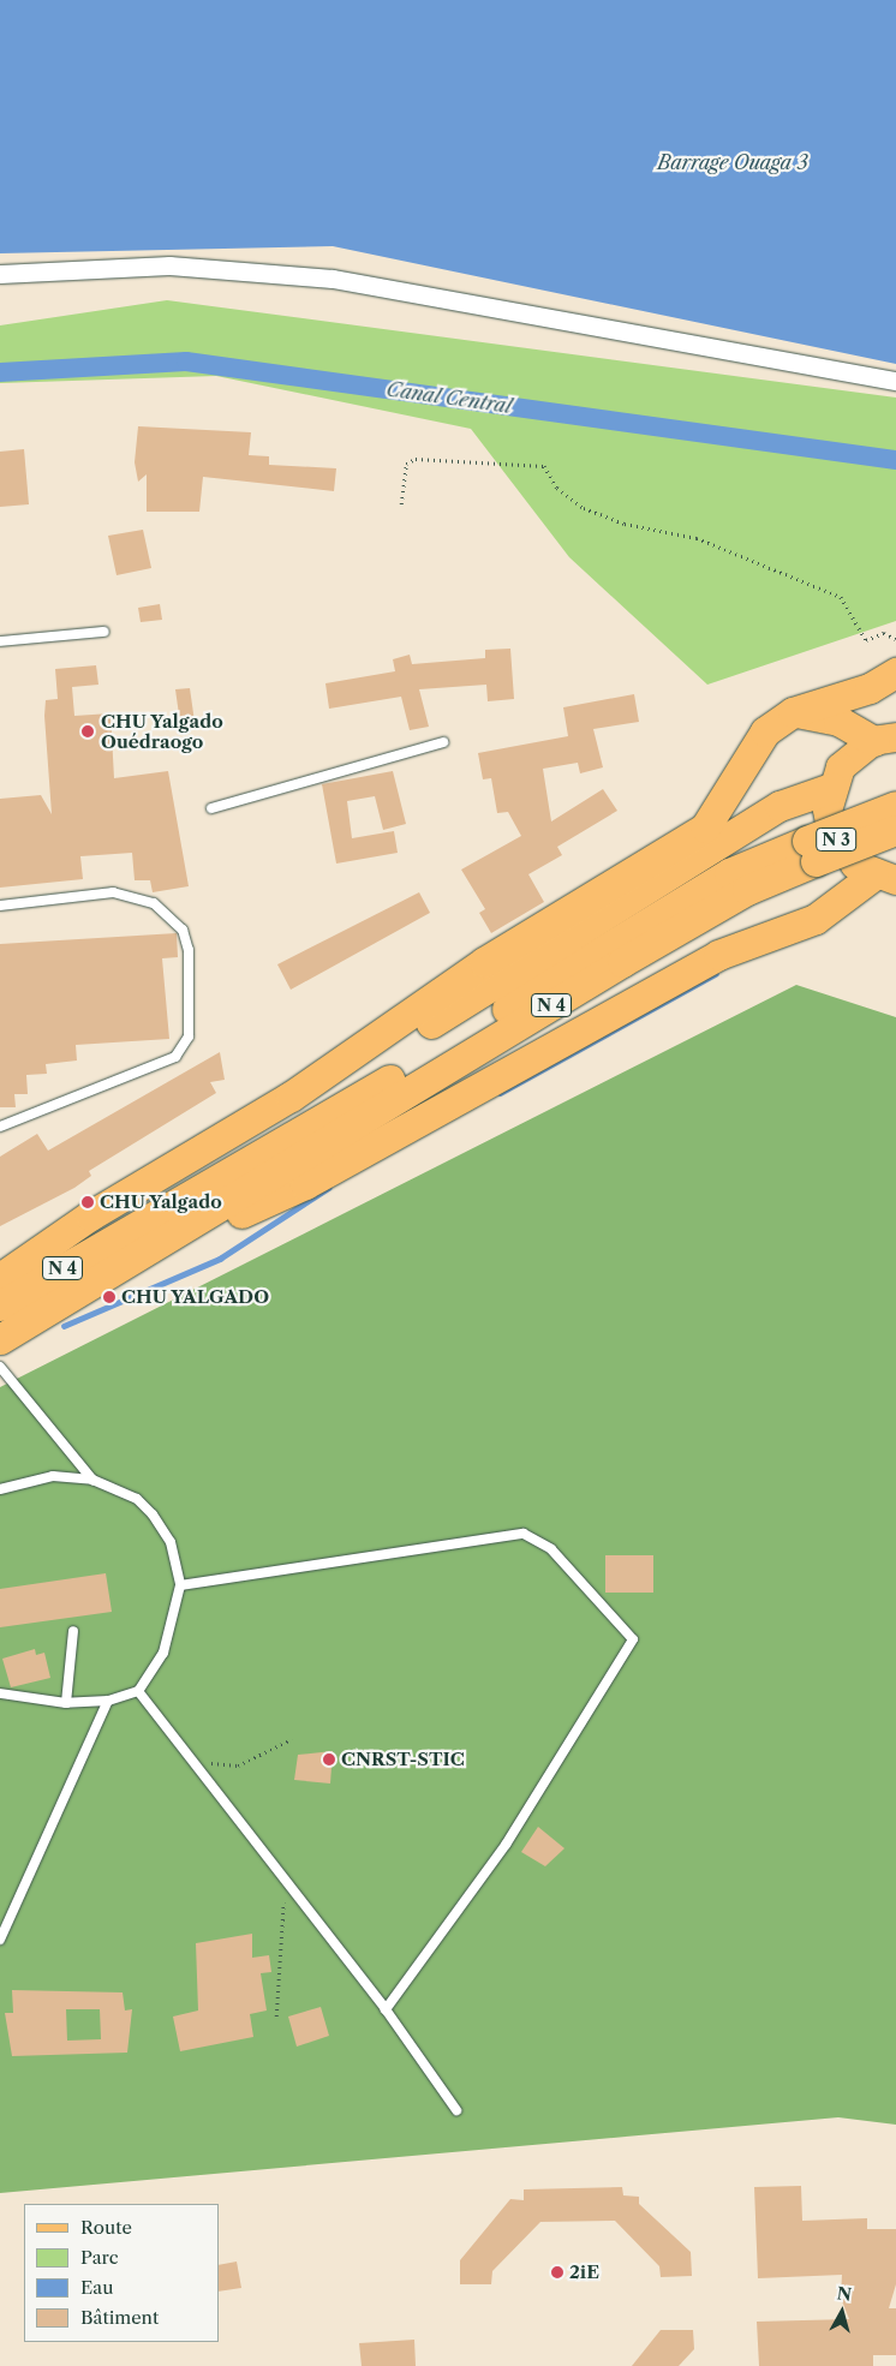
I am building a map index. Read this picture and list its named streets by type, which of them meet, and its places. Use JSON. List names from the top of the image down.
{
  "streets": {
    "highway": ["N 4"],
    "main road": ["N 3"]
  },
  "water": ["Barrage Ouaga 3", "Canal Central"],
  "places": [
    "CHU Yalgado Ouédraogo",
    "CHU Yalgado",
    "CHU YALGADO",
    "CNRST-STIC",
    "2iE"
  ],
  "legend": [
    "Route",
    "Parc",
    "Eau",
    "Bâtiment"
  ],
  "north": "top"
}
